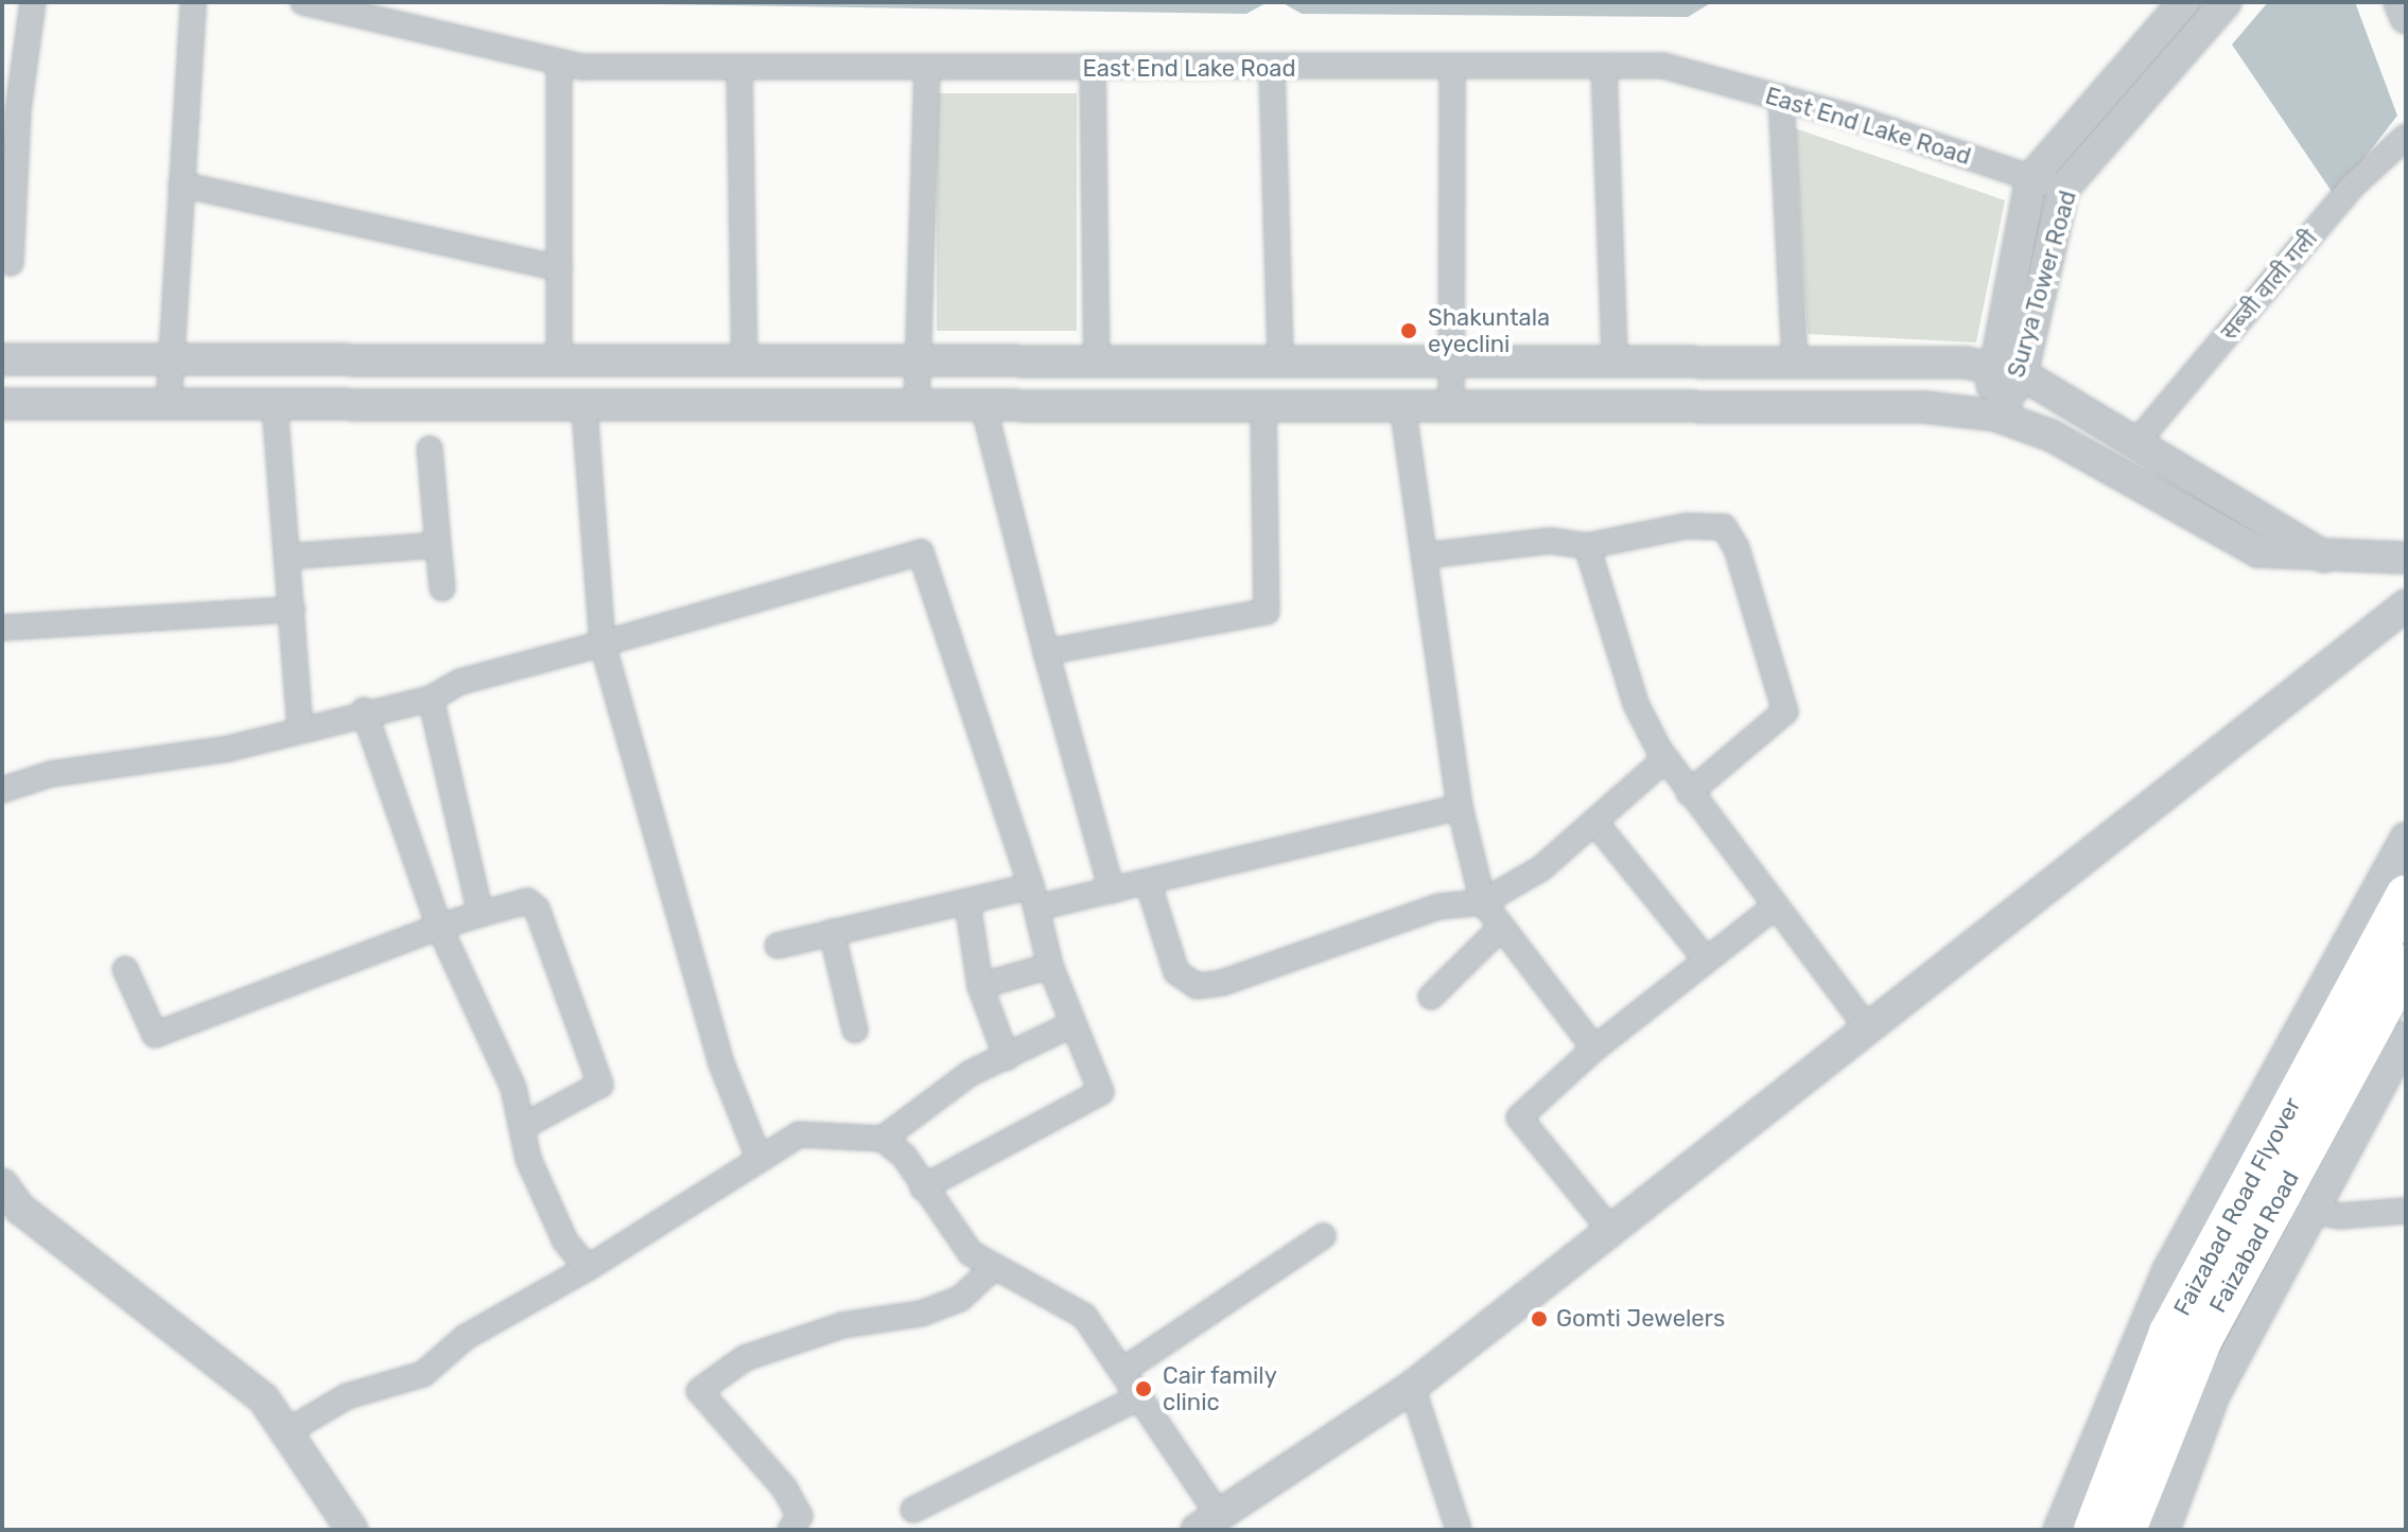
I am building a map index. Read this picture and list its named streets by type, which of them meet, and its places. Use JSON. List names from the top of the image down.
{
  "streets": {
    "highway": ["Faizabad Road Flyover", "Faizabad Road"],
    "street": ["East End Lake Road", "Surya Tower Road", "सब्जी वाली गली"]
  },
  "crossings": [
    ["East End Lake Road", "Surya Tower Road"]
  ],
  "places": ["Shakuntala eyeclini", "Gomti Jewelers", "Cair family clinic"]
}
